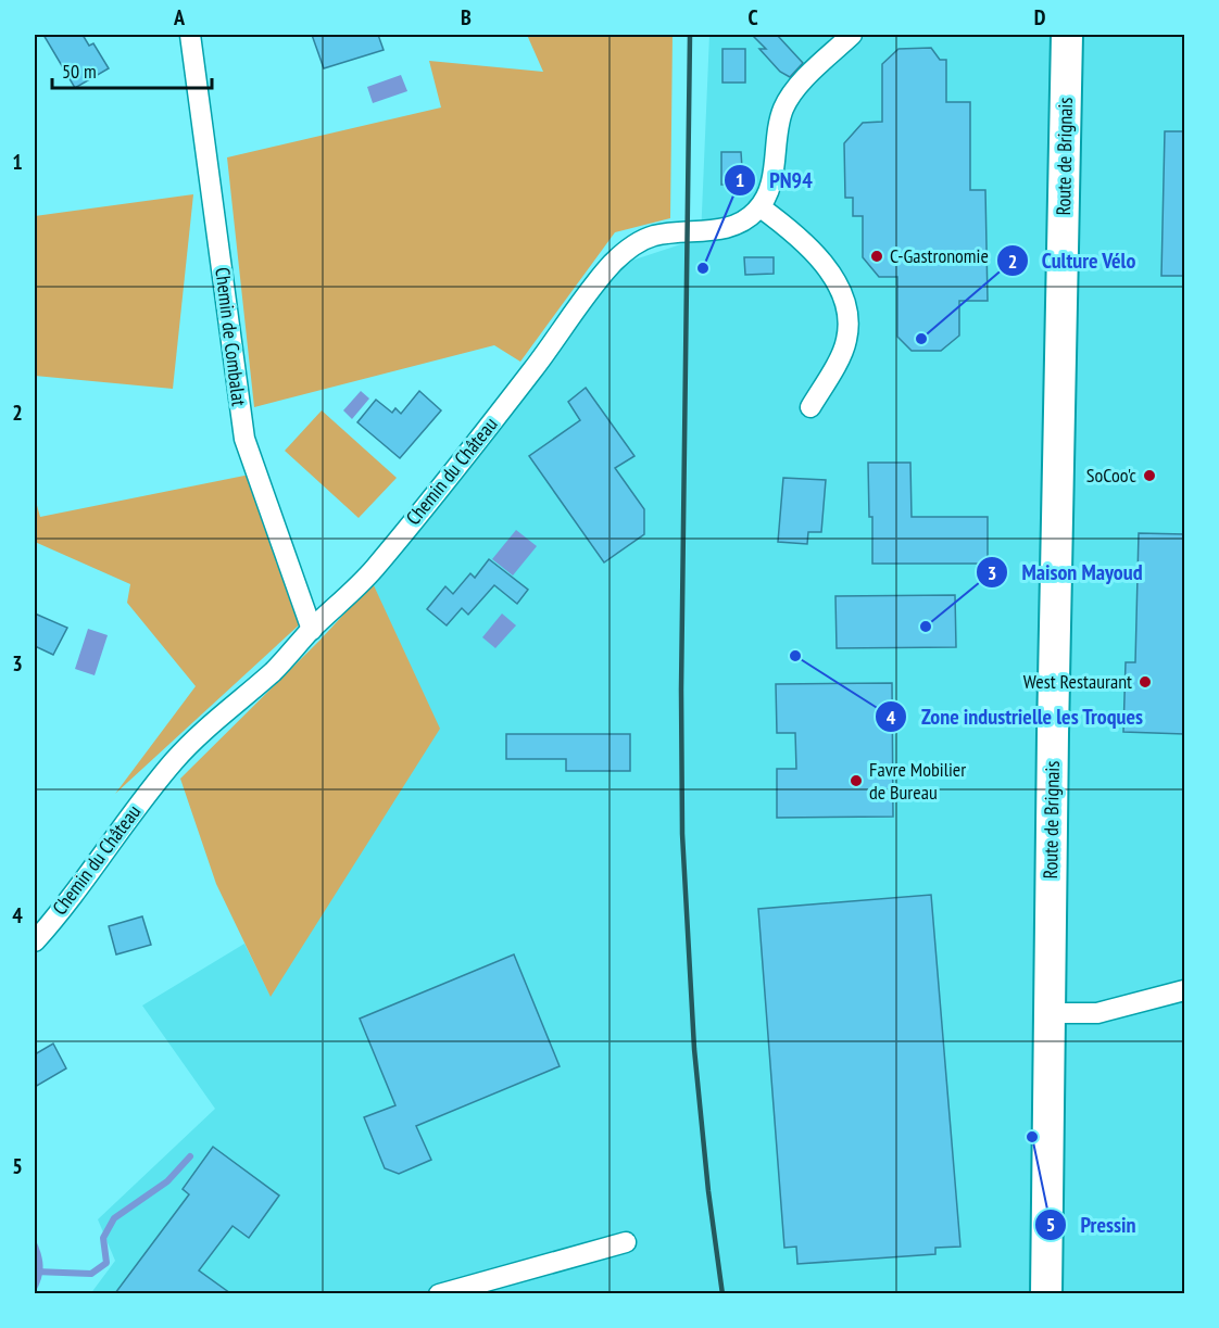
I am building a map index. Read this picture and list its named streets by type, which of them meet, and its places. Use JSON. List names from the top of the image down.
{
  "streets": {
    "main road": ["Route de Brignais"],
    "street": ["Chemin de Combalat", "Chemin du Château"]
  },
  "crossings": [
    ["Chemin de Combalat", "Chemin du Château"]
  ],
  "places": [
    "C-Gastronomie",
    "PN94",
    "Culture Vélo",
    "SoCoo'c",
    "Maison Mayoud",
    "Zone industrielle les Troques",
    "West Restaurant",
    "Favre Mobilier de Bureau",
    "Pressin"
  ],
  "scale_bar": "50 m",
  "grid": {
    "columns": [
      "A",
      "B",
      "C",
      "D"
    ],
    "rows": [
      "1",
      "2",
      "3",
      "4",
      "5"
    ]
  }
}
